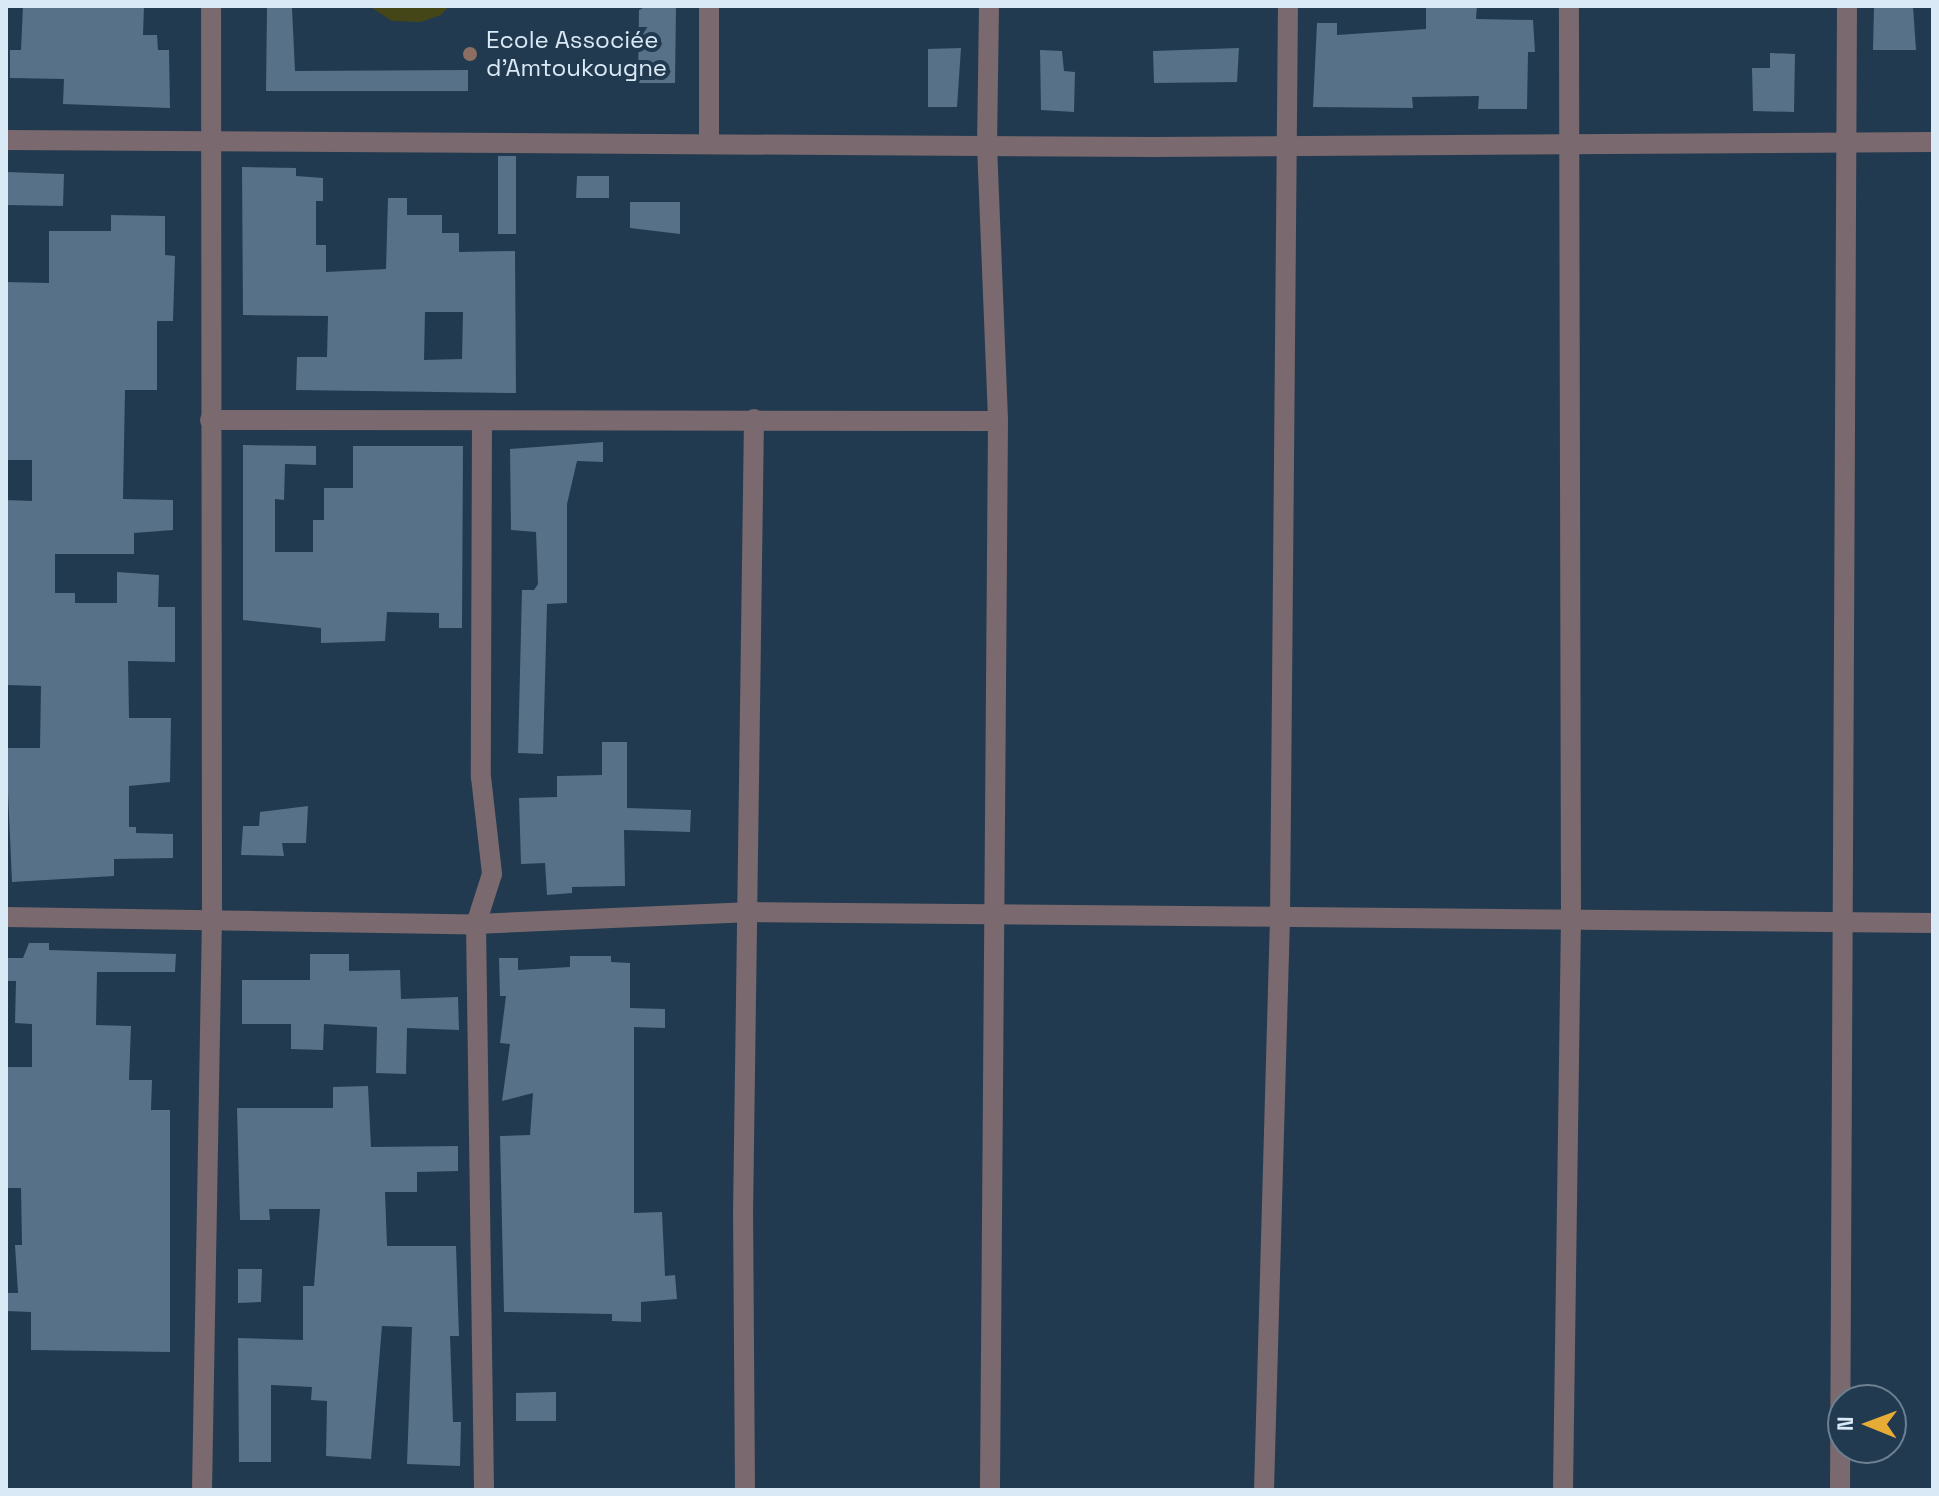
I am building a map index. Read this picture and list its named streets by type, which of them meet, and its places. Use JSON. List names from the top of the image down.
{
  "places": ["Ecole Associée d'Amtoukougne"],
  "north": "left"
}
